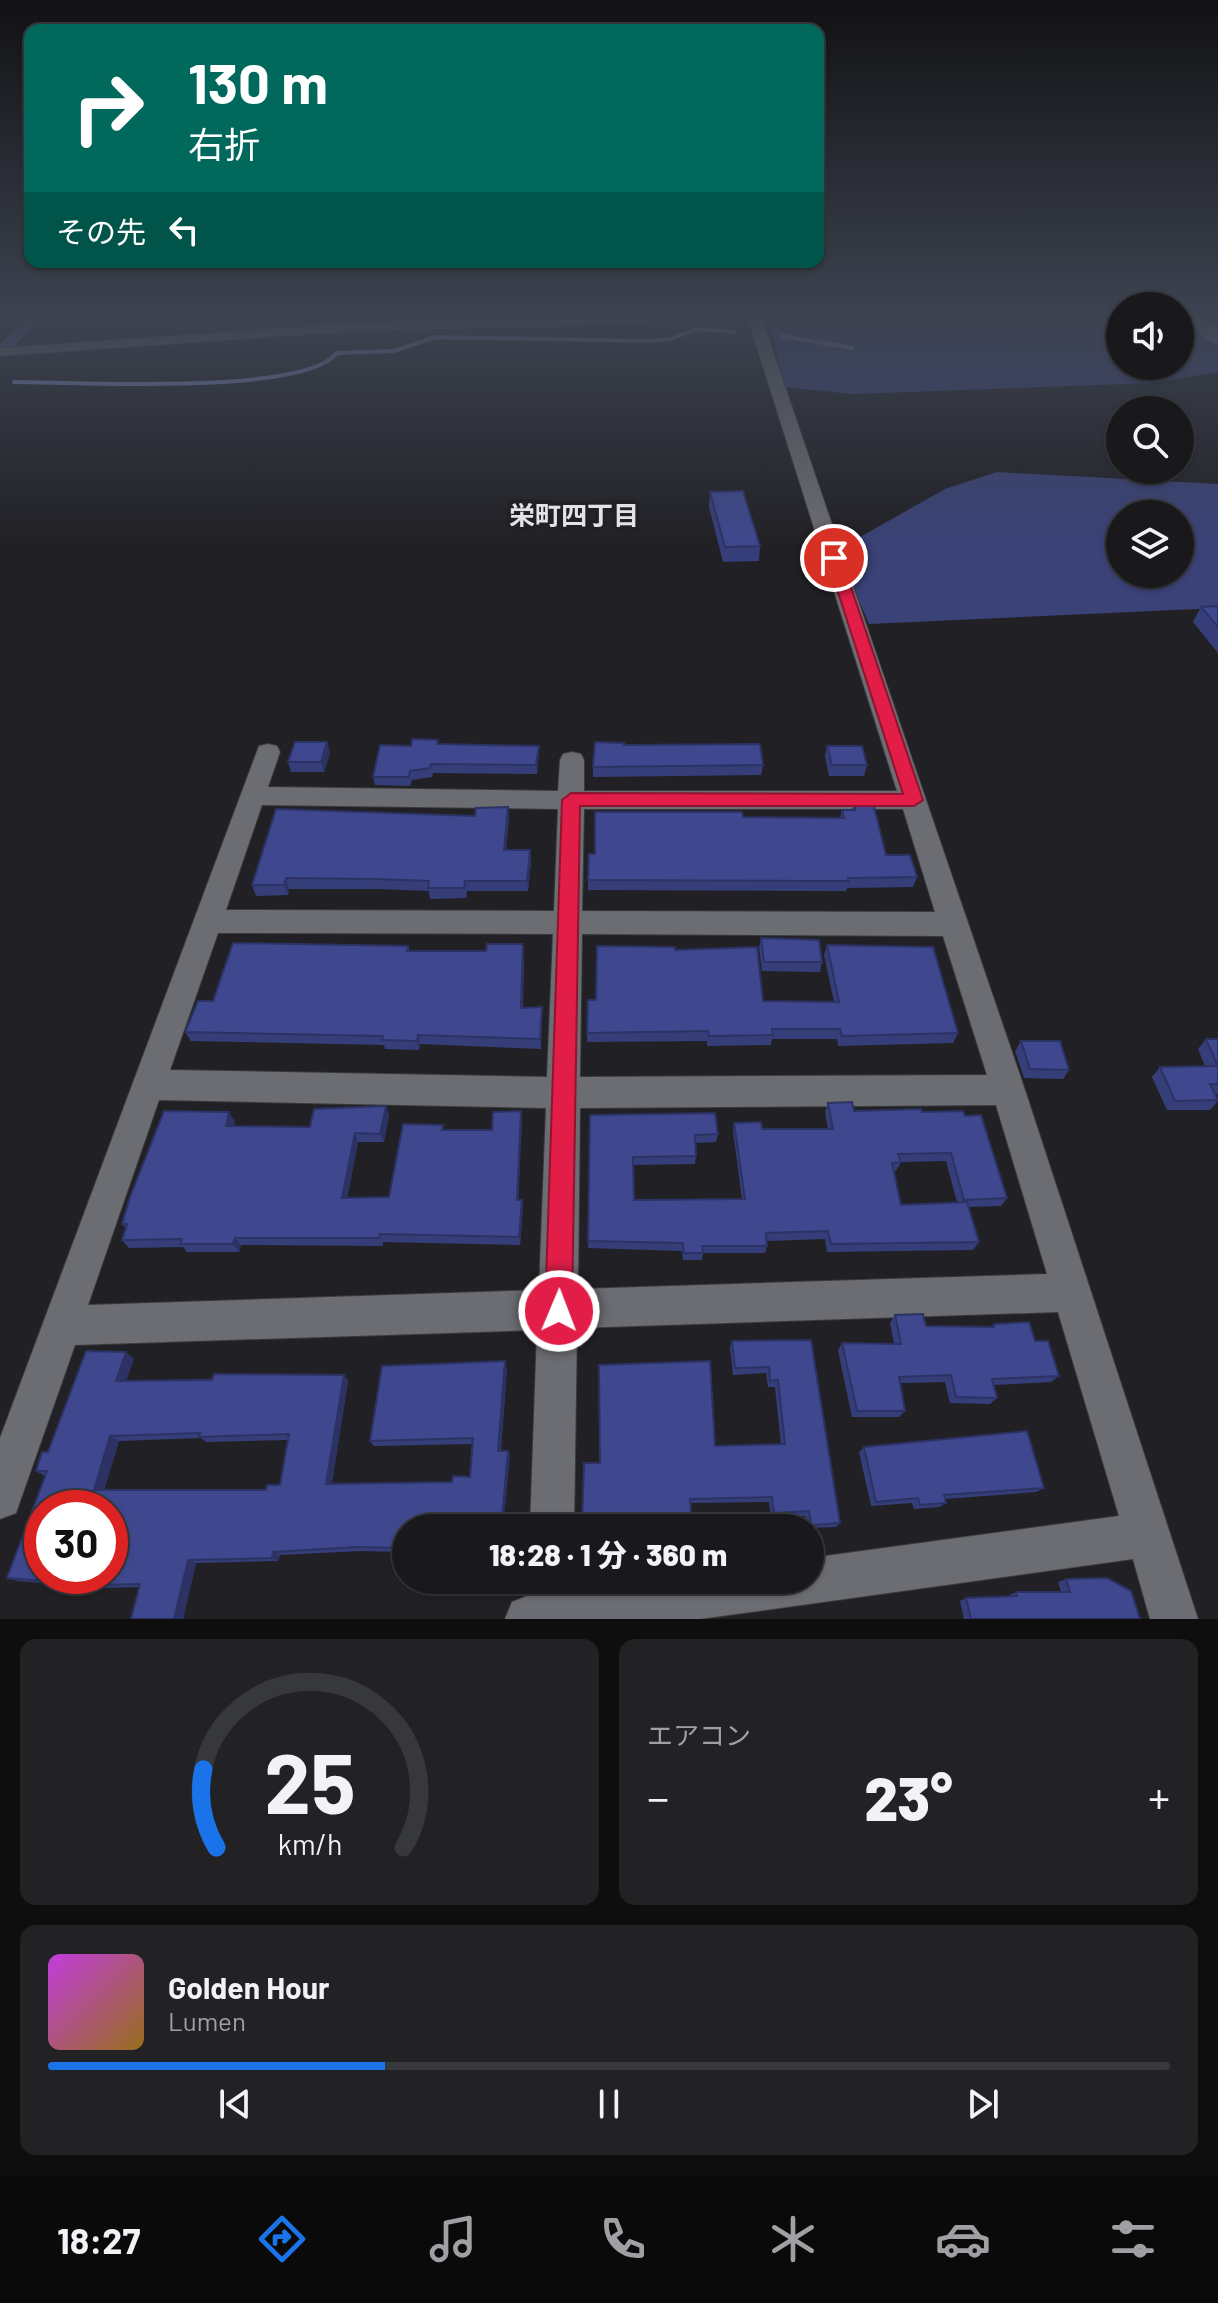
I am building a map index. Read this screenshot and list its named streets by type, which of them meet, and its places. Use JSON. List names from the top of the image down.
{
  "districts": ["栄町四丁目"],
  "page": {
    "turn": ["130 m", "右折"],
    "then": "その先",
    "limit": "30",
    "trip": "18:28 · 1 分 · 360 m",
    "tile": "エアコン",
    "heat": ["−", "23°", "+"],
    "song": ["Golden Hour", "Lumen"],
    "tabs": "18:27",
    "gauge": ["25", "km/h"]
  }
}
